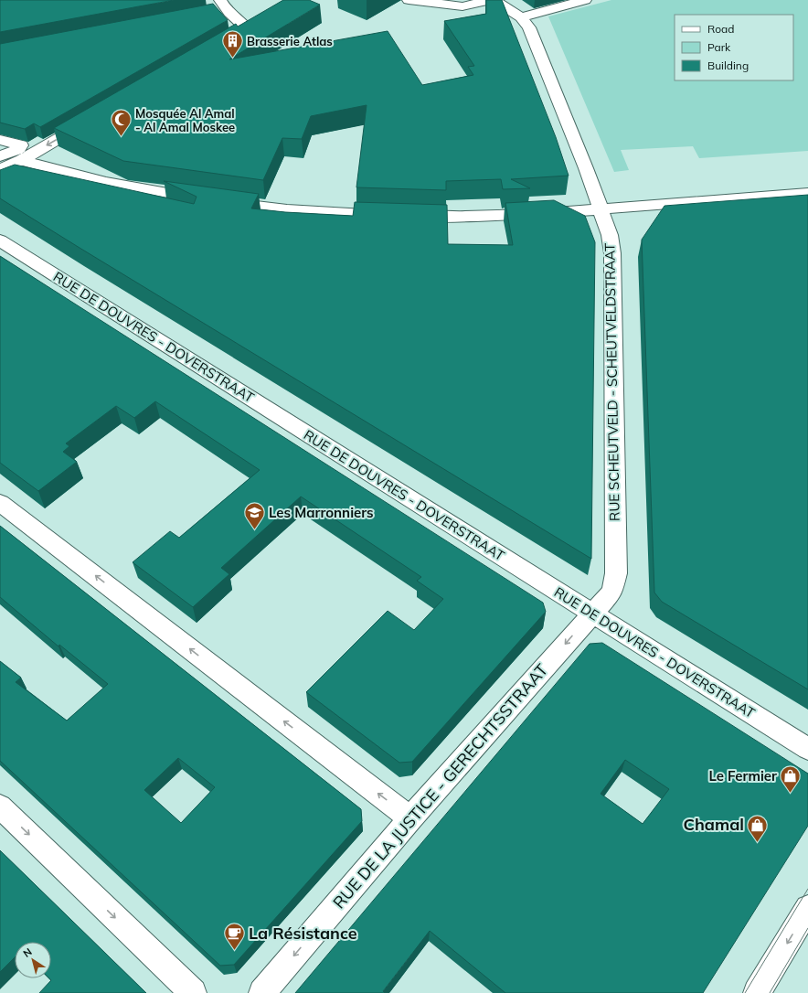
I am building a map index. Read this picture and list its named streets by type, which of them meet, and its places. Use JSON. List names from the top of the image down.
{
  "streets": {
    "street": ["RUE DE DOUVRES - DOVERSTRAAT", "RUE SCHEUTVELD - SCHEUTVELDSTRAAT", "RUE DE LA JUSTICE - GERECHTSSTRAAT"]
  },
  "crossings": [
    ["RUE DE DOUVRES - DOVERSTRAAT", "RUE SCHEUTVELD - SCHEUTVELDSTRAAT"],
    ["RUE DE DOUVRES - DOVERSTRAAT", "RUE DE LA JUSTICE - GERECHTSSTRAAT"],
    ["RUE SCHEUTVELD - SCHEUTVELDSTRAAT", "RUE DE LA JUSTICE - GERECHTSSTRAAT"]
  ],
  "one_way": ["RUE DE LA JUSTICE - GERECHTSSTRAAT"],
  "places": {
    "building": ["Brasserie Atlas"],
    "mosque": ["Mosquée Al Amal - Al Amal Moskee"],
    "school or university": ["Les Marronniers"],
    "shop": ["Le Fermier", "Chamal"],
    "cafe": ["La Résistance"]
  },
  "legend": ["Road", "Park", "Building"],
  "north": "top left"
}
